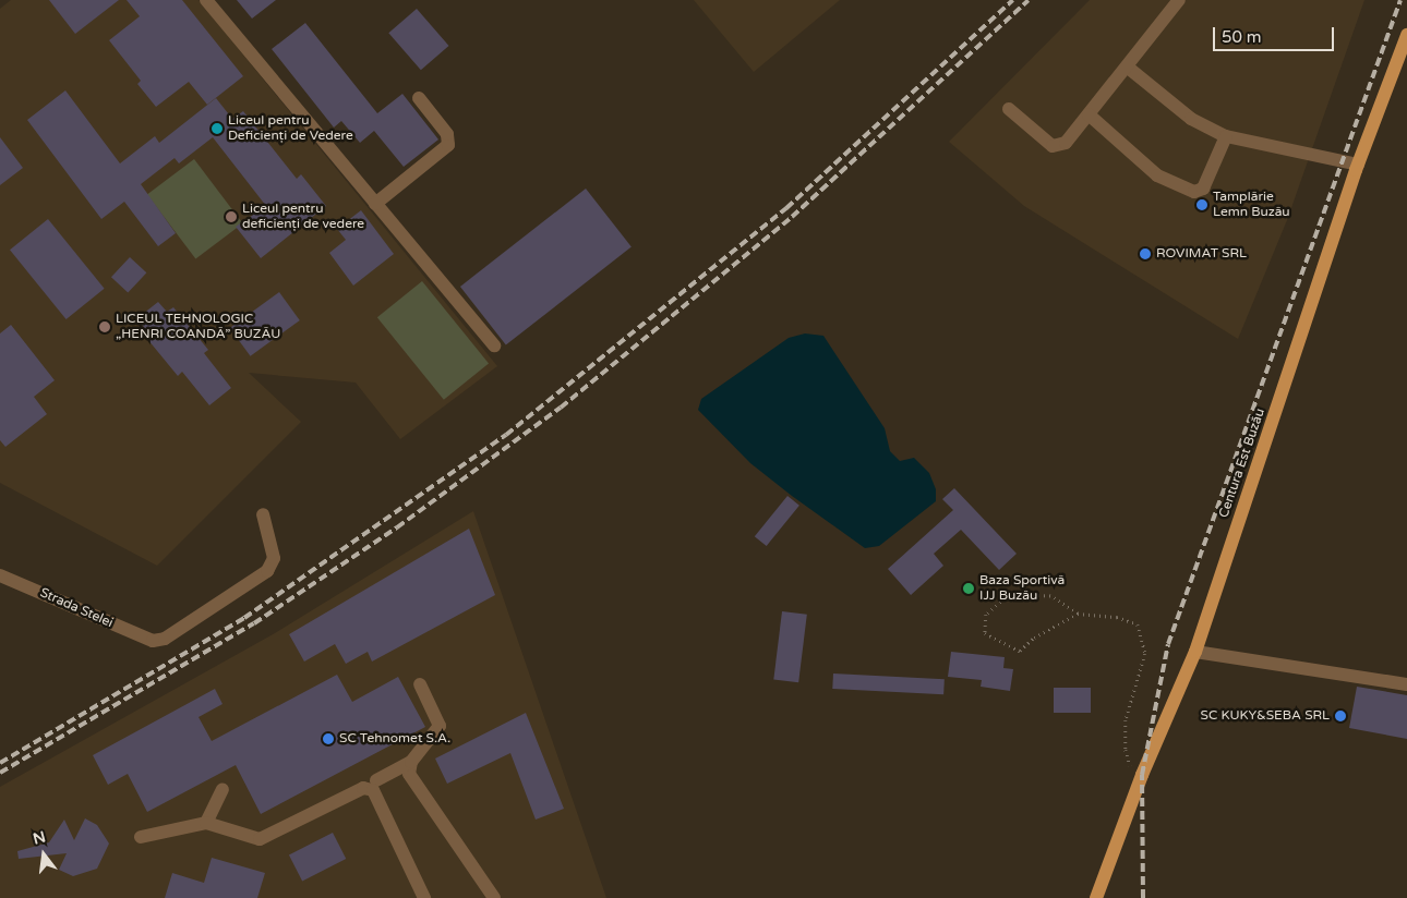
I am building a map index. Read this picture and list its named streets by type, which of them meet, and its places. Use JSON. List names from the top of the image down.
{
  "streets": {
    "main road": ["Centura Est Buzău"],
    "street": ["Strada Stelei"]
  },
  "places": [
    "Liceul pentru Deficienți de Vedere",
    "Tamplărie Lemn Buzău",
    "Liceul pentru deficienți de vedere",
    "ROVIMAT SRL",
    "LICEUL TEHNOLOGIC „HENRI COANDĂ” BUZĂU",
    "Baza Sportivă IJJ Buzău",
    "SC KUKY&SEBA SRL",
    "SC Tehnomet S.A."
  ],
  "scale_bar": "50 m",
  "north": "top"
}
